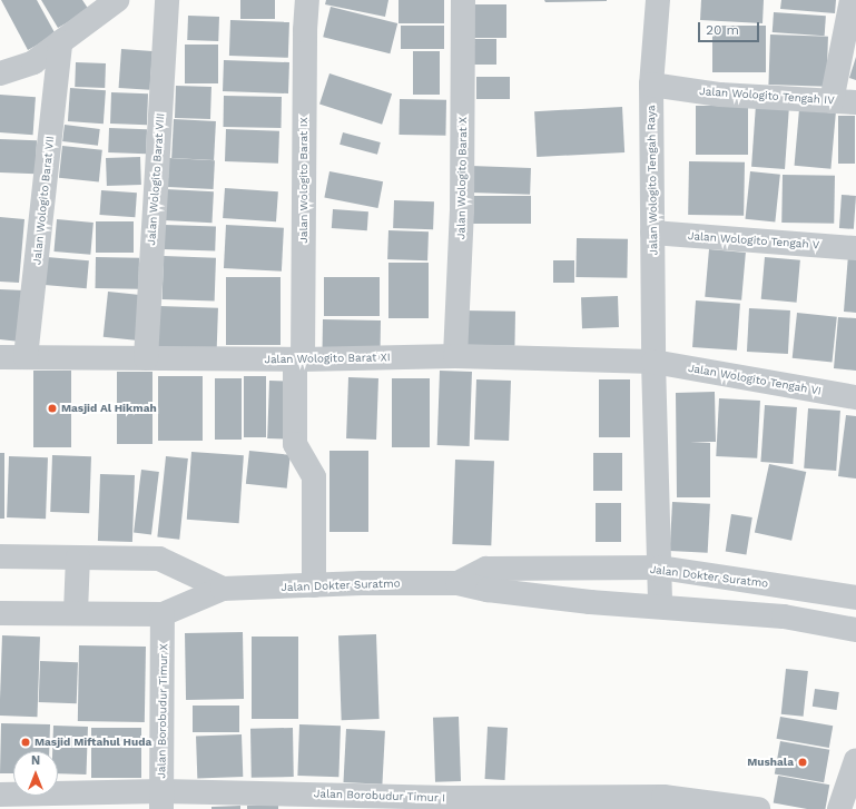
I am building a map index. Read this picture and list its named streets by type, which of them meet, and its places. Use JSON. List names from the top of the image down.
{
  "streets": {
    "street": [
      "Jalan Wologito Tengah IV",
      "Jalan Wologito Barat X",
      "Jalan Wologito Barat VIII",
      "Jalan Wologito Barat IX",
      "Jalan Wologito Tengah Raya",
      "Jalan Wologito Barat VII",
      "Jalan Wologito Tengah V",
      "Jalan Wologito Barat XI",
      "Jalan Wologito Tengah VI",
      "Jalan Dokter Suratmo",
      "Jalan Borobudur Timur X",
      "Jalan Borobudur Timur I"
    ]
  },
  "crossings": [
    ["Jalan Wologito Tengah IV", "Jalan Wologito Tengah Raya"],
    ["Jalan Wologito Barat X", "Jalan Wologito Barat XI"],
    ["Jalan Wologito Barat VIII", "Jalan Wologito Barat XI"],
    ["Jalan Wologito Barat IX", "Jalan Wologito Barat XI"],
    ["Jalan Wologito Barat IX", "Jalan Dokter Suratmo"],
    ["Jalan Wologito Tengah Raya", "Jalan Wologito Tengah V"],
    ["Jalan Wologito Tengah Raya", "Jalan Wologito Barat XI"],
    ["Jalan Wologito Tengah Raya", "Jalan Wologito Tengah VI"],
    ["Jalan Wologito Tengah Raya", "Jalan Dokter Suratmo"],
    ["Jalan Wologito Barat VII", "Jalan Wologito Barat XI"],
    ["Jalan Wologito Barat XI", "Jalan Wologito Tengah VI"],
    ["Jalan Dokter Suratmo", "Jalan Borobudur Timur X"],
    ["Jalan Borobudur Timur X", "Jalan Borobudur Timur I"]
  ],
  "places": ["Masjid Al Hikmah", "Masjid Miftahul Huda", "Mushala"],
  "scale_bar": "20 m",
  "north": "top"
}
